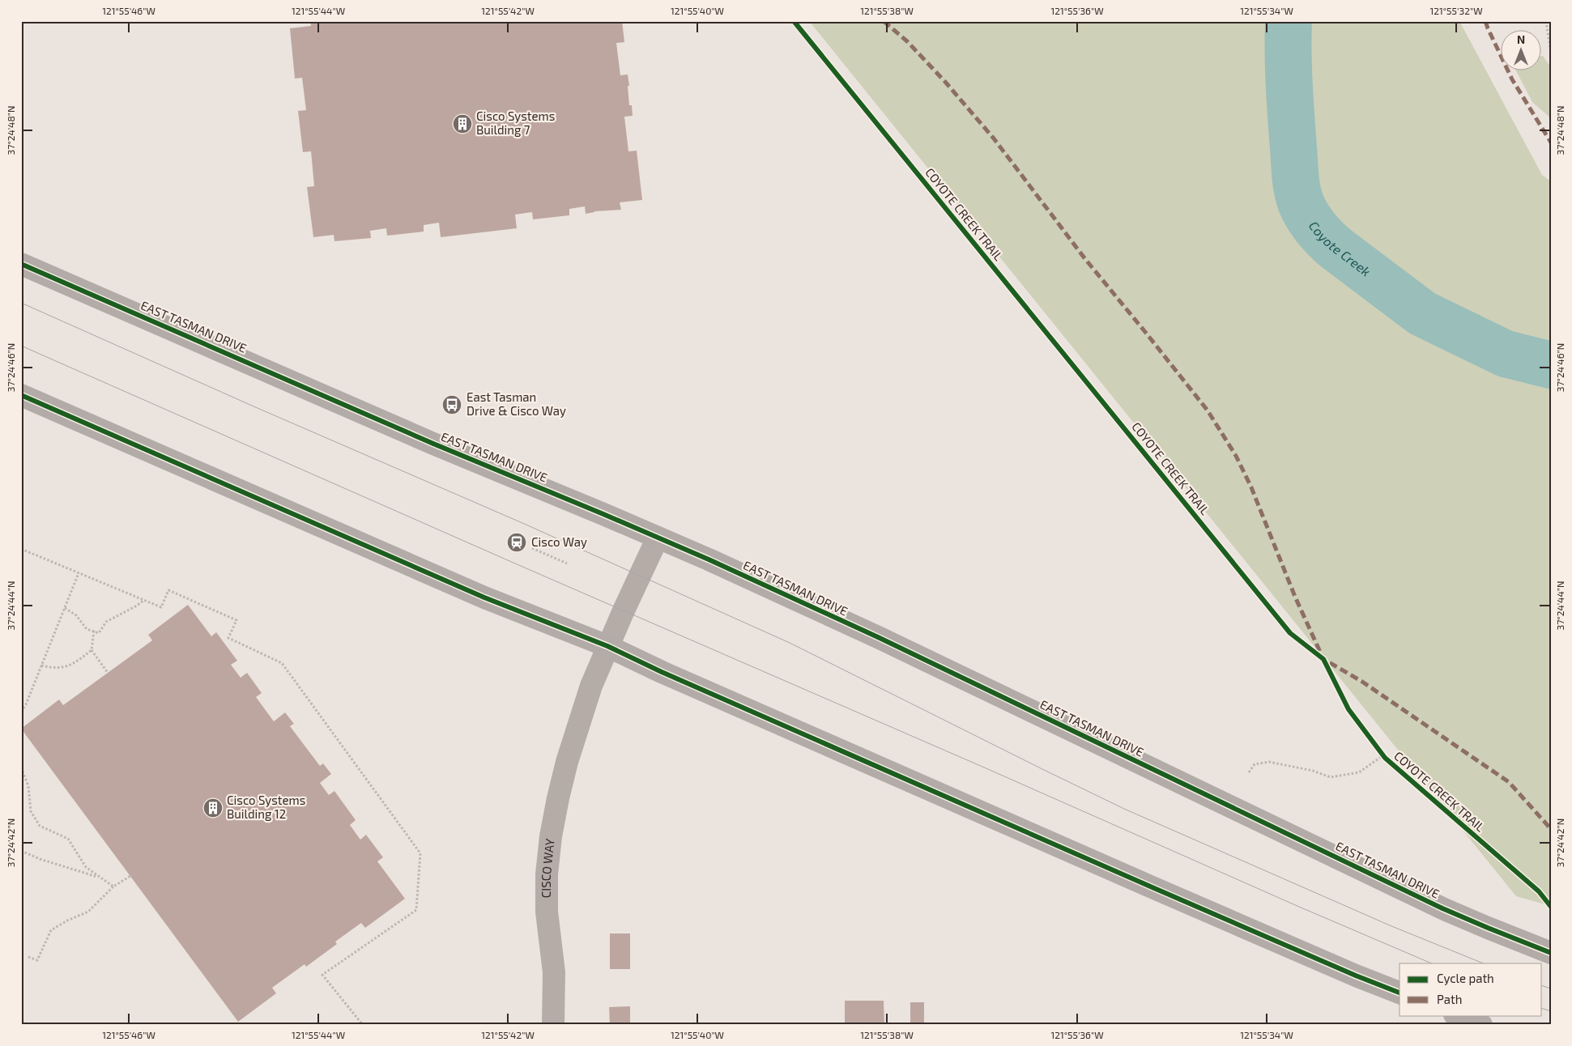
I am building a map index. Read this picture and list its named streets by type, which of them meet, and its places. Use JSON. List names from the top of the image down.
{
  "streets": {
    "main road": ["EAST TASMAN DRIVE"],
    "street": ["CISCO WAY"],
    "cycle path": ["COYOTE CREEK TRAIL"]
  },
  "crossings": [
    ["EAST TASMAN DRIVE", "CISCO WAY"]
  ],
  "water": ["Coyote Creek"],
  "places": {
    "building": ["Cisco Systems Building 7", "Cisco Systems Building 12"],
    "bus stop": ["East Tasman Drive & Cisco Way"],
    "station": ["Cisco Way"]
  },
  "legend": ["Cycle path", "Path"],
  "north": "top",
  "coordinates": [
    "121°55'46\"W",
    "121°55'44\"W",
    "121°55'42\"W",
    "121°55'40\"W",
    "121°55'38\"W",
    "121°55'36\"W",
    "121°55'34\"W",
    "121°55'32\"W",
    "37°24'48\"N",
    "37°24'46\"N",
    "37°24'44\"N",
    "37°24'42\"N"
  ]
}
